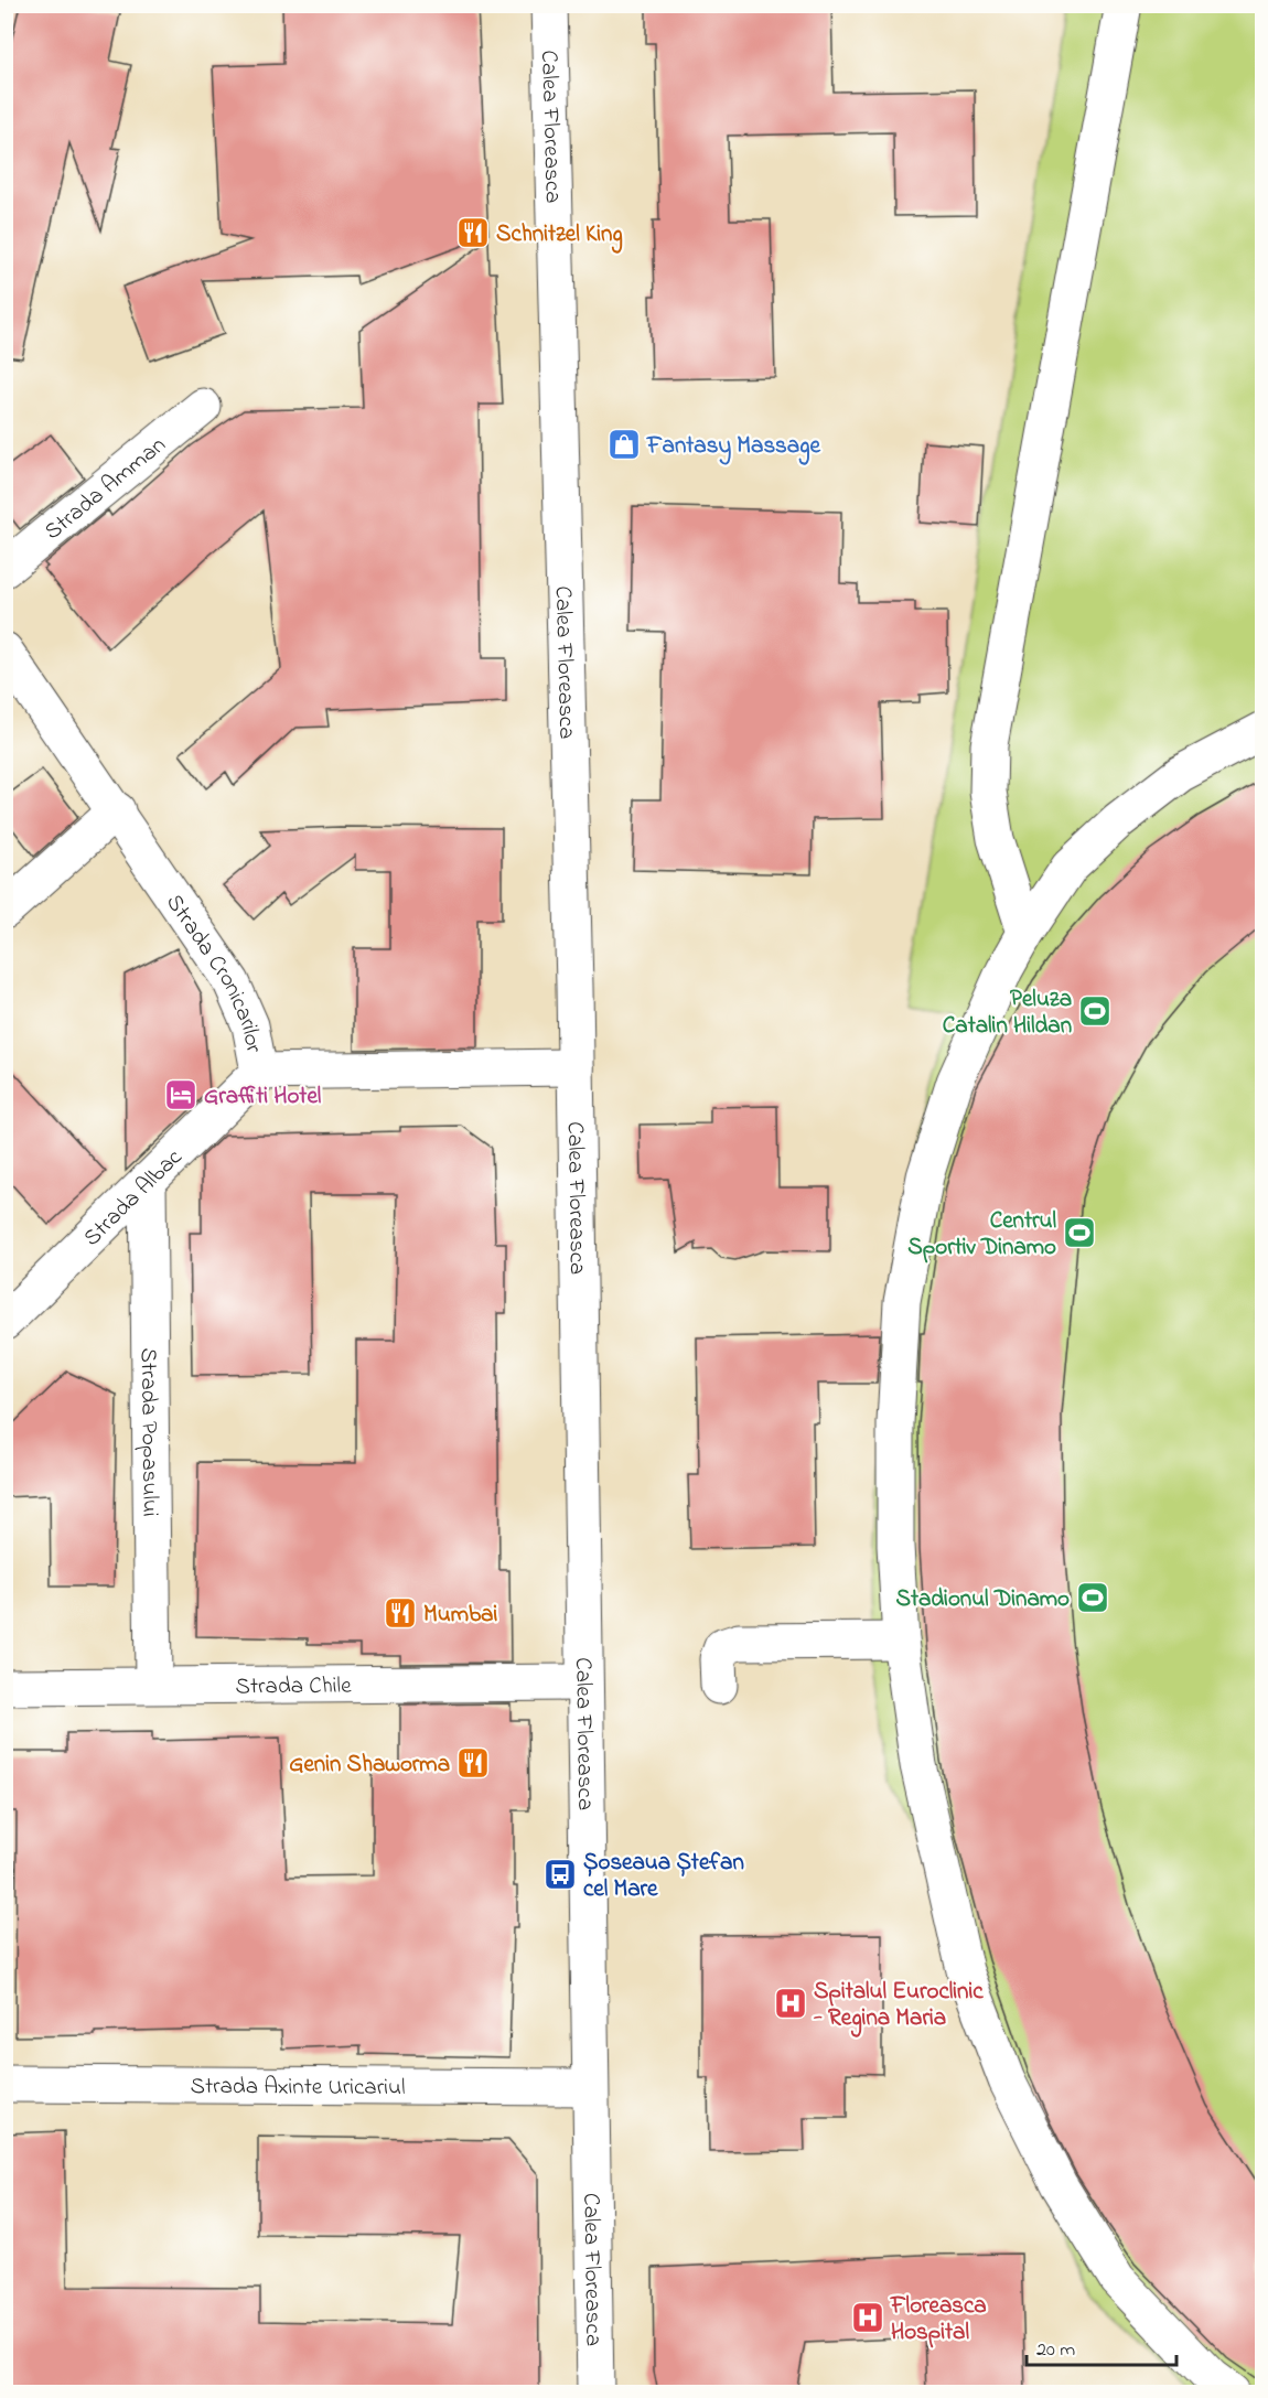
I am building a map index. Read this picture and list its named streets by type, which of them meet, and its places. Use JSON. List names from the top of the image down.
{
  "streets": {
    "street": [
      "Calea Floreasca",
      "Strada Amman",
      "Strada Cronicarilor",
      "Strada Albac",
      "Strada Popasului",
      "Strada Chile",
      "Strada Axinte Uricariul"
    ]
  },
  "crossings": [
    ["Calea Floreasca", "Strada Cronicarilor"],
    ["Calea Floreasca", "Strada Chile"],
    ["Calea Floreasca", "Strada Axinte Uricariul"],
    ["Strada Cronicarilor", "Strada Albac"],
    ["Strada Albac", "Strada Popasului"],
    ["Strada Popasului", "Strada Chile"]
  ],
  "places": {
    "restaurant": ["Schnitzel King", "Mumbai", "Genin Shaworma"],
    "shop": ["Fantasy Massage"],
    "sports": ["Peluza Catalin Hildan", "Centrul Sportiv Dinamo", "Stadionul Dinamo"],
    "hotel": ["Graffiti Hotel"],
    "bus stop": ["Șoseaua Ștefan cel Mare"],
    "hospital": ["Spitalul Euroclinic - Regina Maria", "Floreasca Hospital"]
  },
  "scale_bar": "20 m"
}
